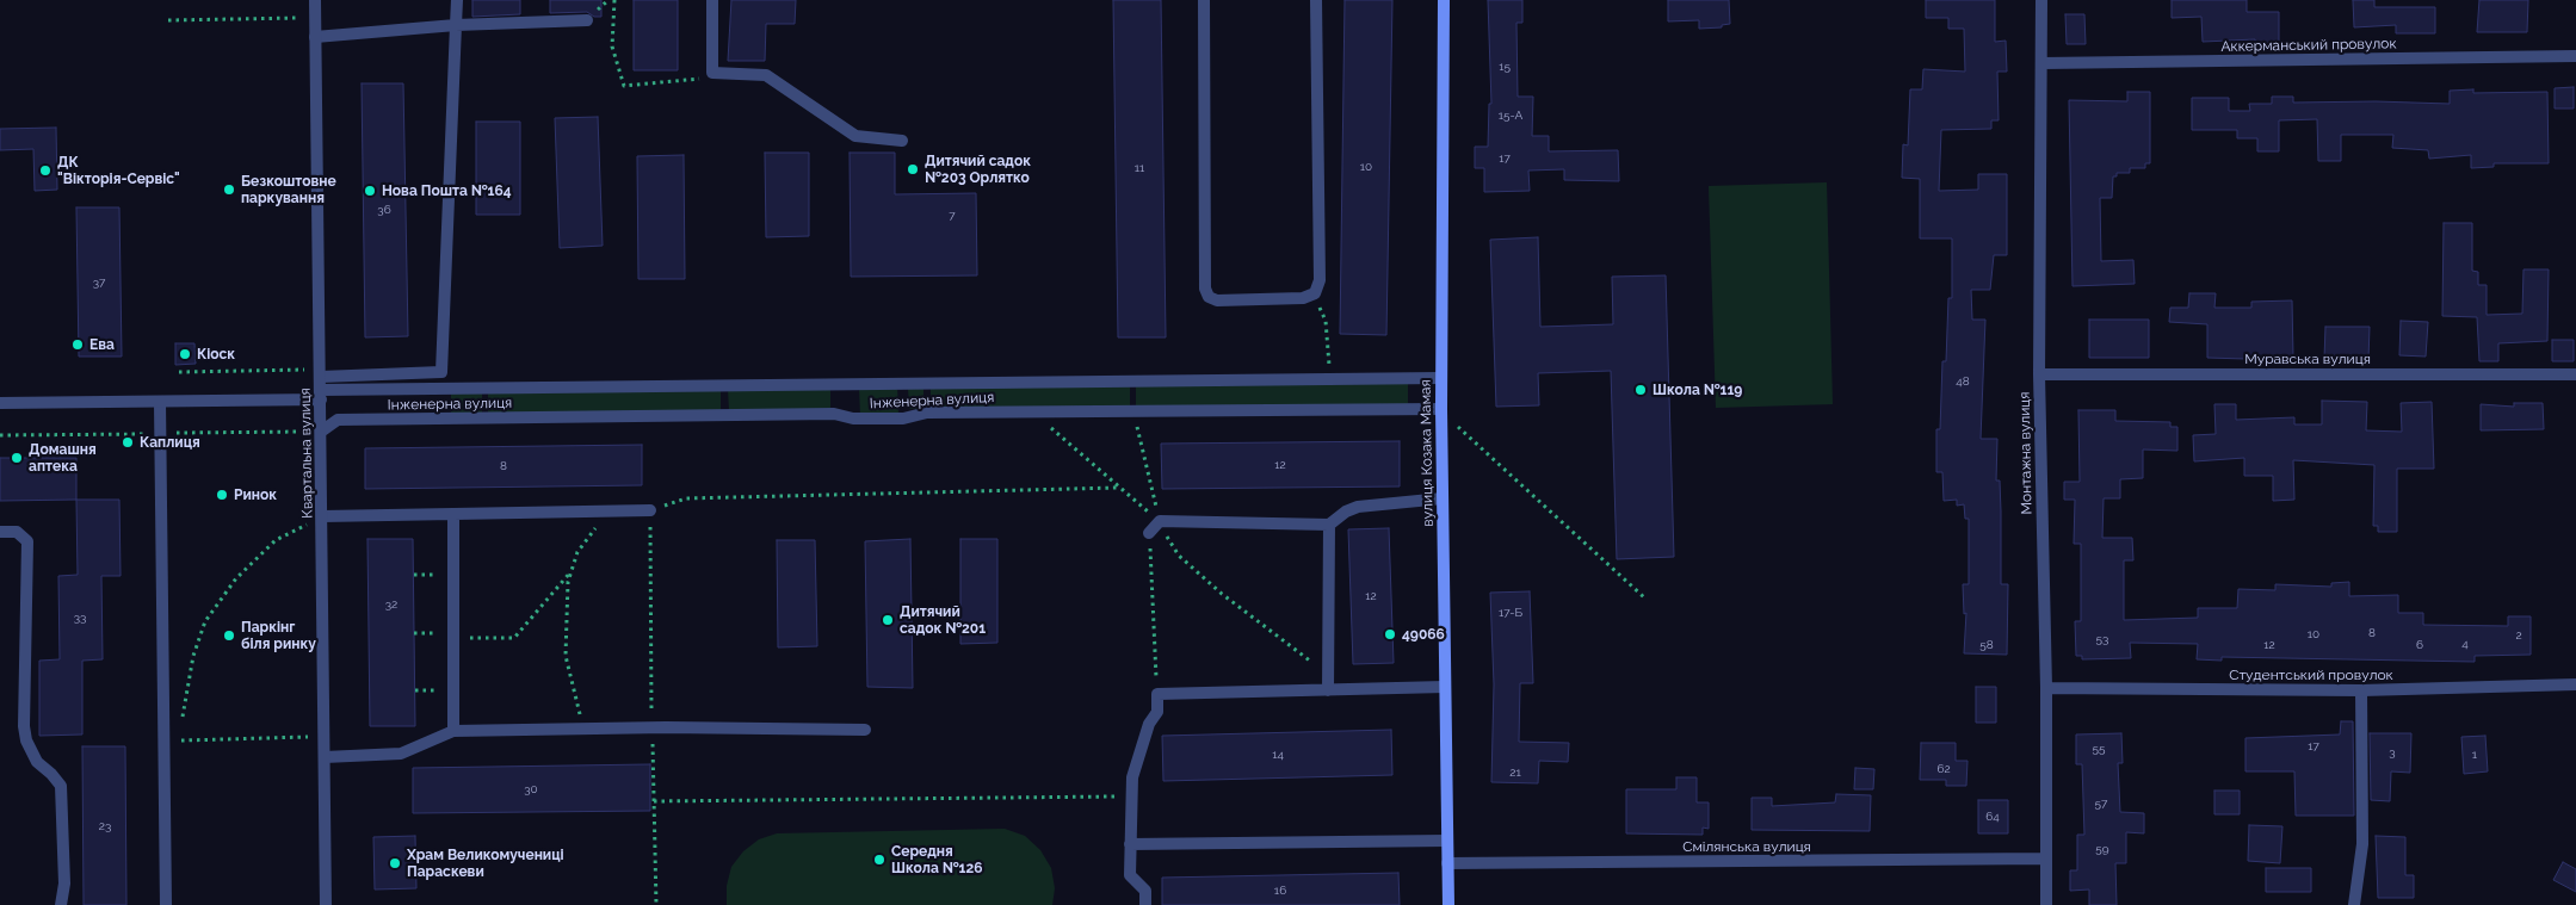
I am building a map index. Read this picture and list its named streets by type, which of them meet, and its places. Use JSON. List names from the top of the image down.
{
  "streets": {
    "street": [
      "Аккерманський провулок",
      "Муравська вулиця",
      "Інженерна вулиця",
      "Квартальна вулиця",
      "вулиця Козака Мамая",
      "Монтажна вулиця",
      "Студентський провулок",
      "Смілянська вулиця"
    ]
  },
  "crossings": [
    ["Аккерманський провулок", "Монтажна вулиця"],
    ["Муравська вулиця", "Монтажна вулиця"],
    ["Інженерна вулиця", "Квартальна вулиця"],
    ["Інженерна вулиця", "вулиця Козака Мамая"],
    ["вулиця Козака Мамая", "Смілянська вулиця"],
    ["Монтажна вулиця", "Студентський провулок"],
    ["Монтажна вулиця", "Смілянська вулиця"]
  ],
  "places": [
    "Дитячий садок №203 Орлятко",
    "ДК \"Вікторія-Сервіс\"",
    "Безкоштовне паркування",
    "Нова Пошта №164",
    "Ева",
    "Кіоск",
    "Школа №119",
    "Каплиця",
    "Домашня аптека",
    "Ринок",
    "Дитячий садок №201",
    "49066",
    "Паркінг біля ринку",
    "Середня Школа №126",
    "Храм Великомучениці Параскеви"
  ],
  "house_numbers": [
    "15",
    "15-А",
    "17",
    "10",
    "11",
    "36",
    "7",
    "37",
    "48",
    "12",
    "8",
    "12",
    "32",
    "17-Б",
    "33",
    "8",
    "10",
    "2",
    "53",
    "4",
    "58",
    "12",
    "6",
    "17",
    "55",
    "3",
    "14",
    "1",
    "62",
    "21",
    "30",
    "57",
    "64",
    "23",
    "59",
    "16"
  ]
}
